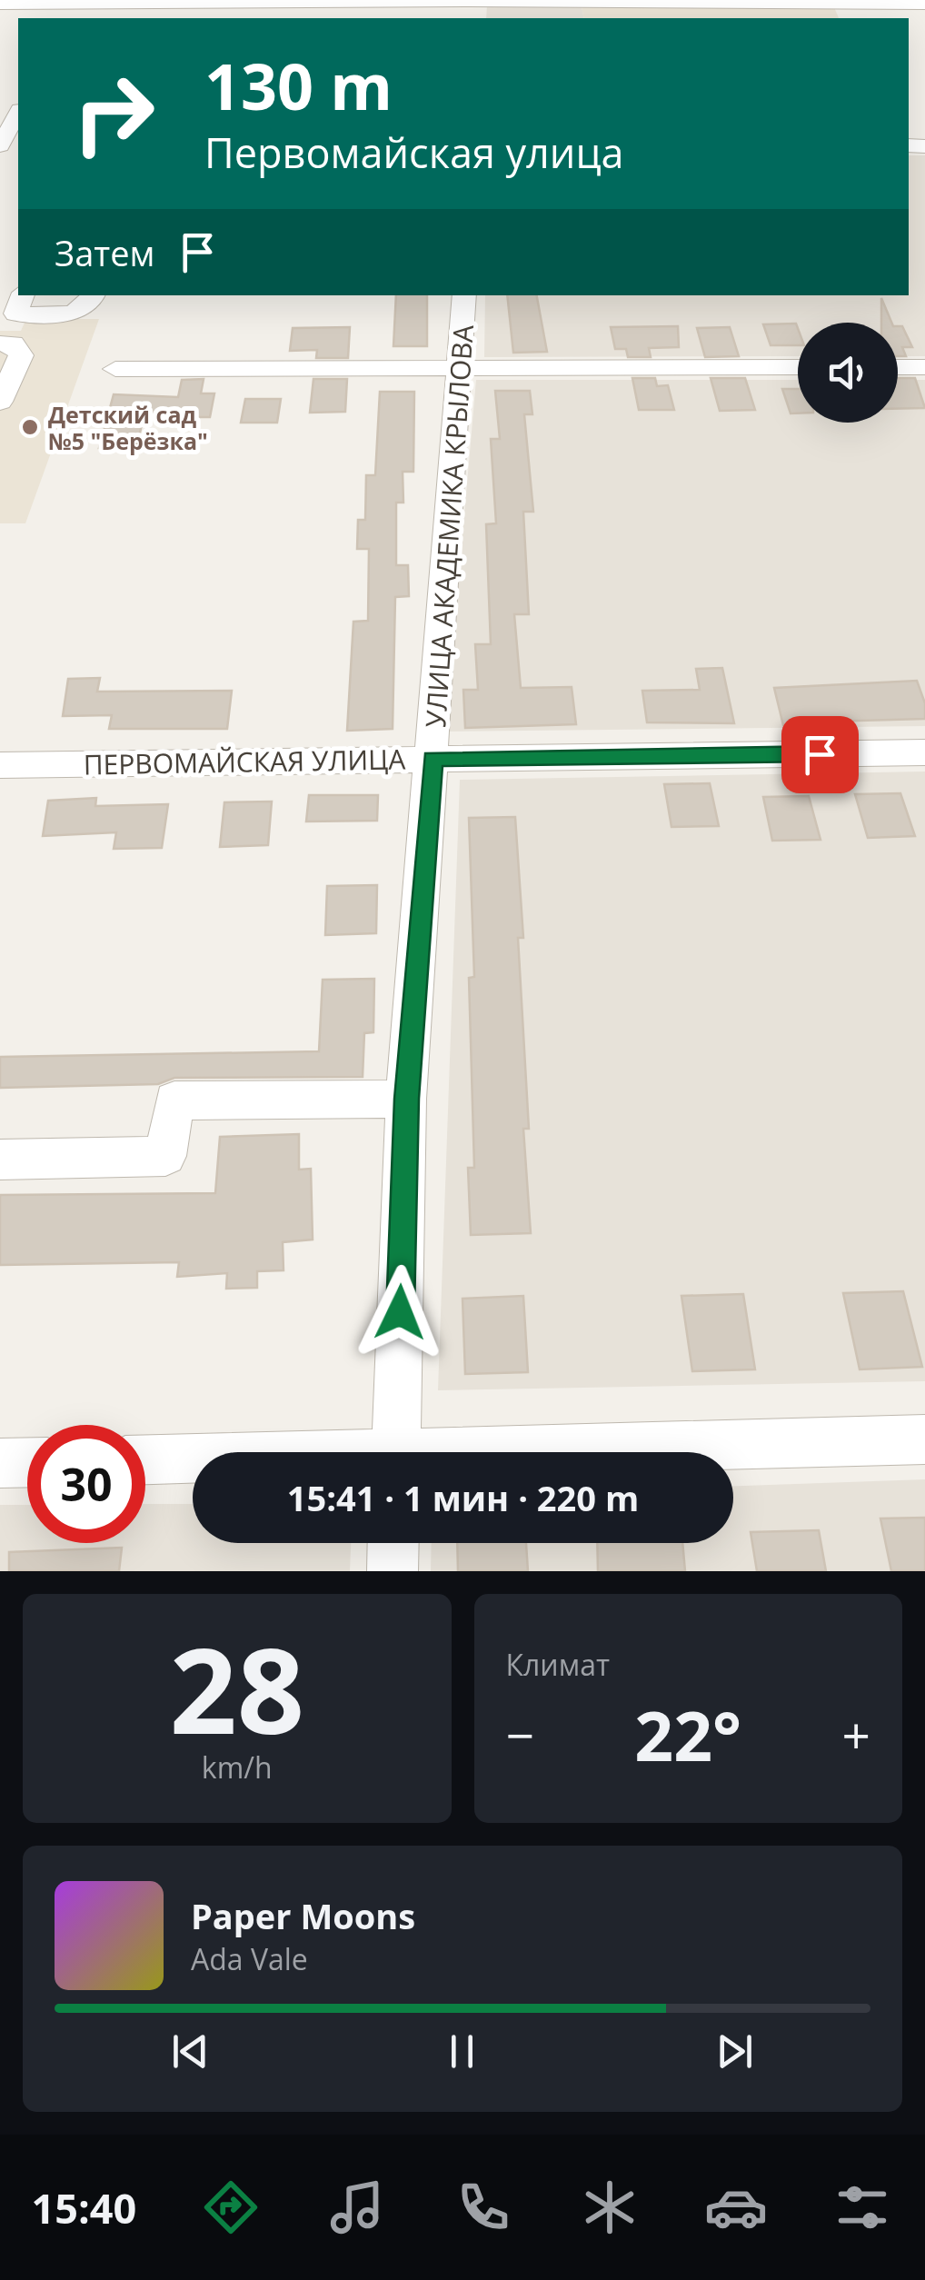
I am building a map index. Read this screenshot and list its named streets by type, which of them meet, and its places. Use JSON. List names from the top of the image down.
{
  "streets": {
    "street": ["УЛИЦА АКАДЕМИКА КРЫЛОВА", "ПЕРВОМАЙСКАЯ УЛИЦА"]
  },
  "crossings": [
    ["УЛИЦА АКАДЕМИКА КРЫЛОВА", "ПЕРВОМАЙСКАЯ УЛИЦА"]
  ],
  "places": ["Детский сад №5 \"Берёзка\""],
  "page": {
    "turn": ["130 m", "Первомайская улица"],
    "then": "Затем",
    "limit": "30",
    "trip": "15:41 · 1 мин · 220 m",
    "tile": [
      ["28", "km/h"],
      "Климат"
    ],
    "heat": ["−", "22°", "+"],
    "song": ["Paper Moons", "Ada Vale"],
    "tabs": "15:40"
  }
}
